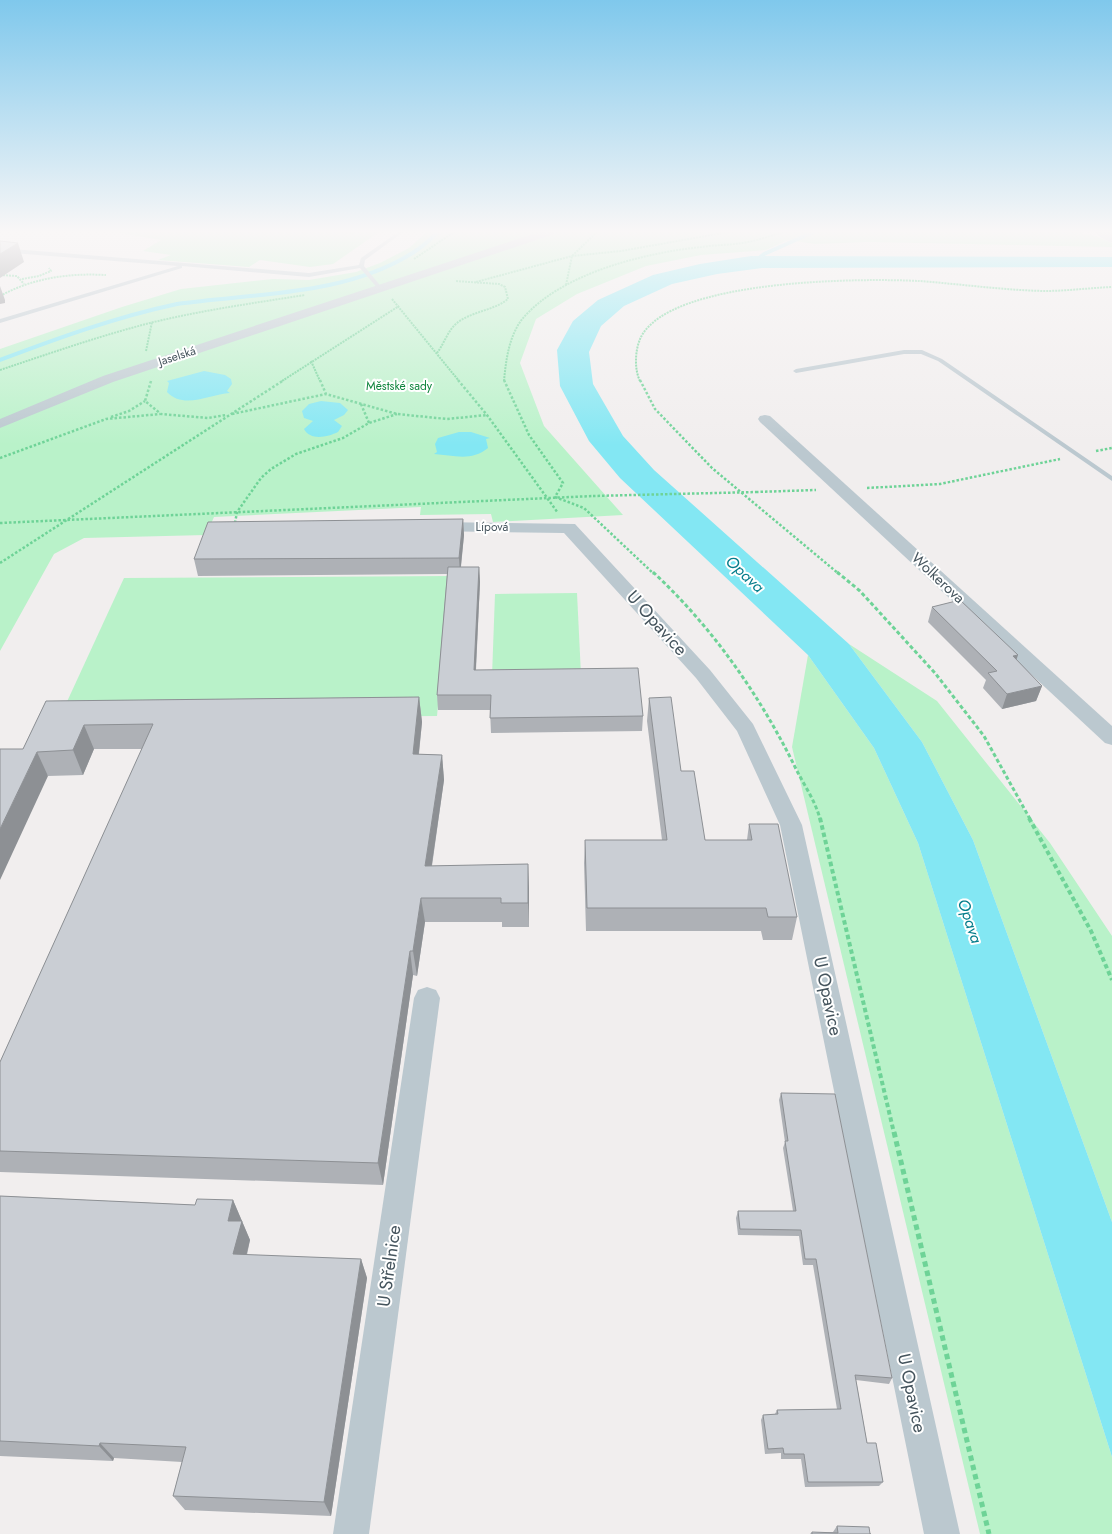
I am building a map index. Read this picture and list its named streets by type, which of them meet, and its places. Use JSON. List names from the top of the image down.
{
  "streets": {
    "street": [
      "Jaselská",
      "Lípová",
      "Wolkerova",
      "U Opavice",
      "U Střelnice"
    ]
  },
  "crossings": [
    ["Lípová", "U Opavice"]
  ],
  "water": ["Opava"],
  "parks": ["Městské sady"]
}
